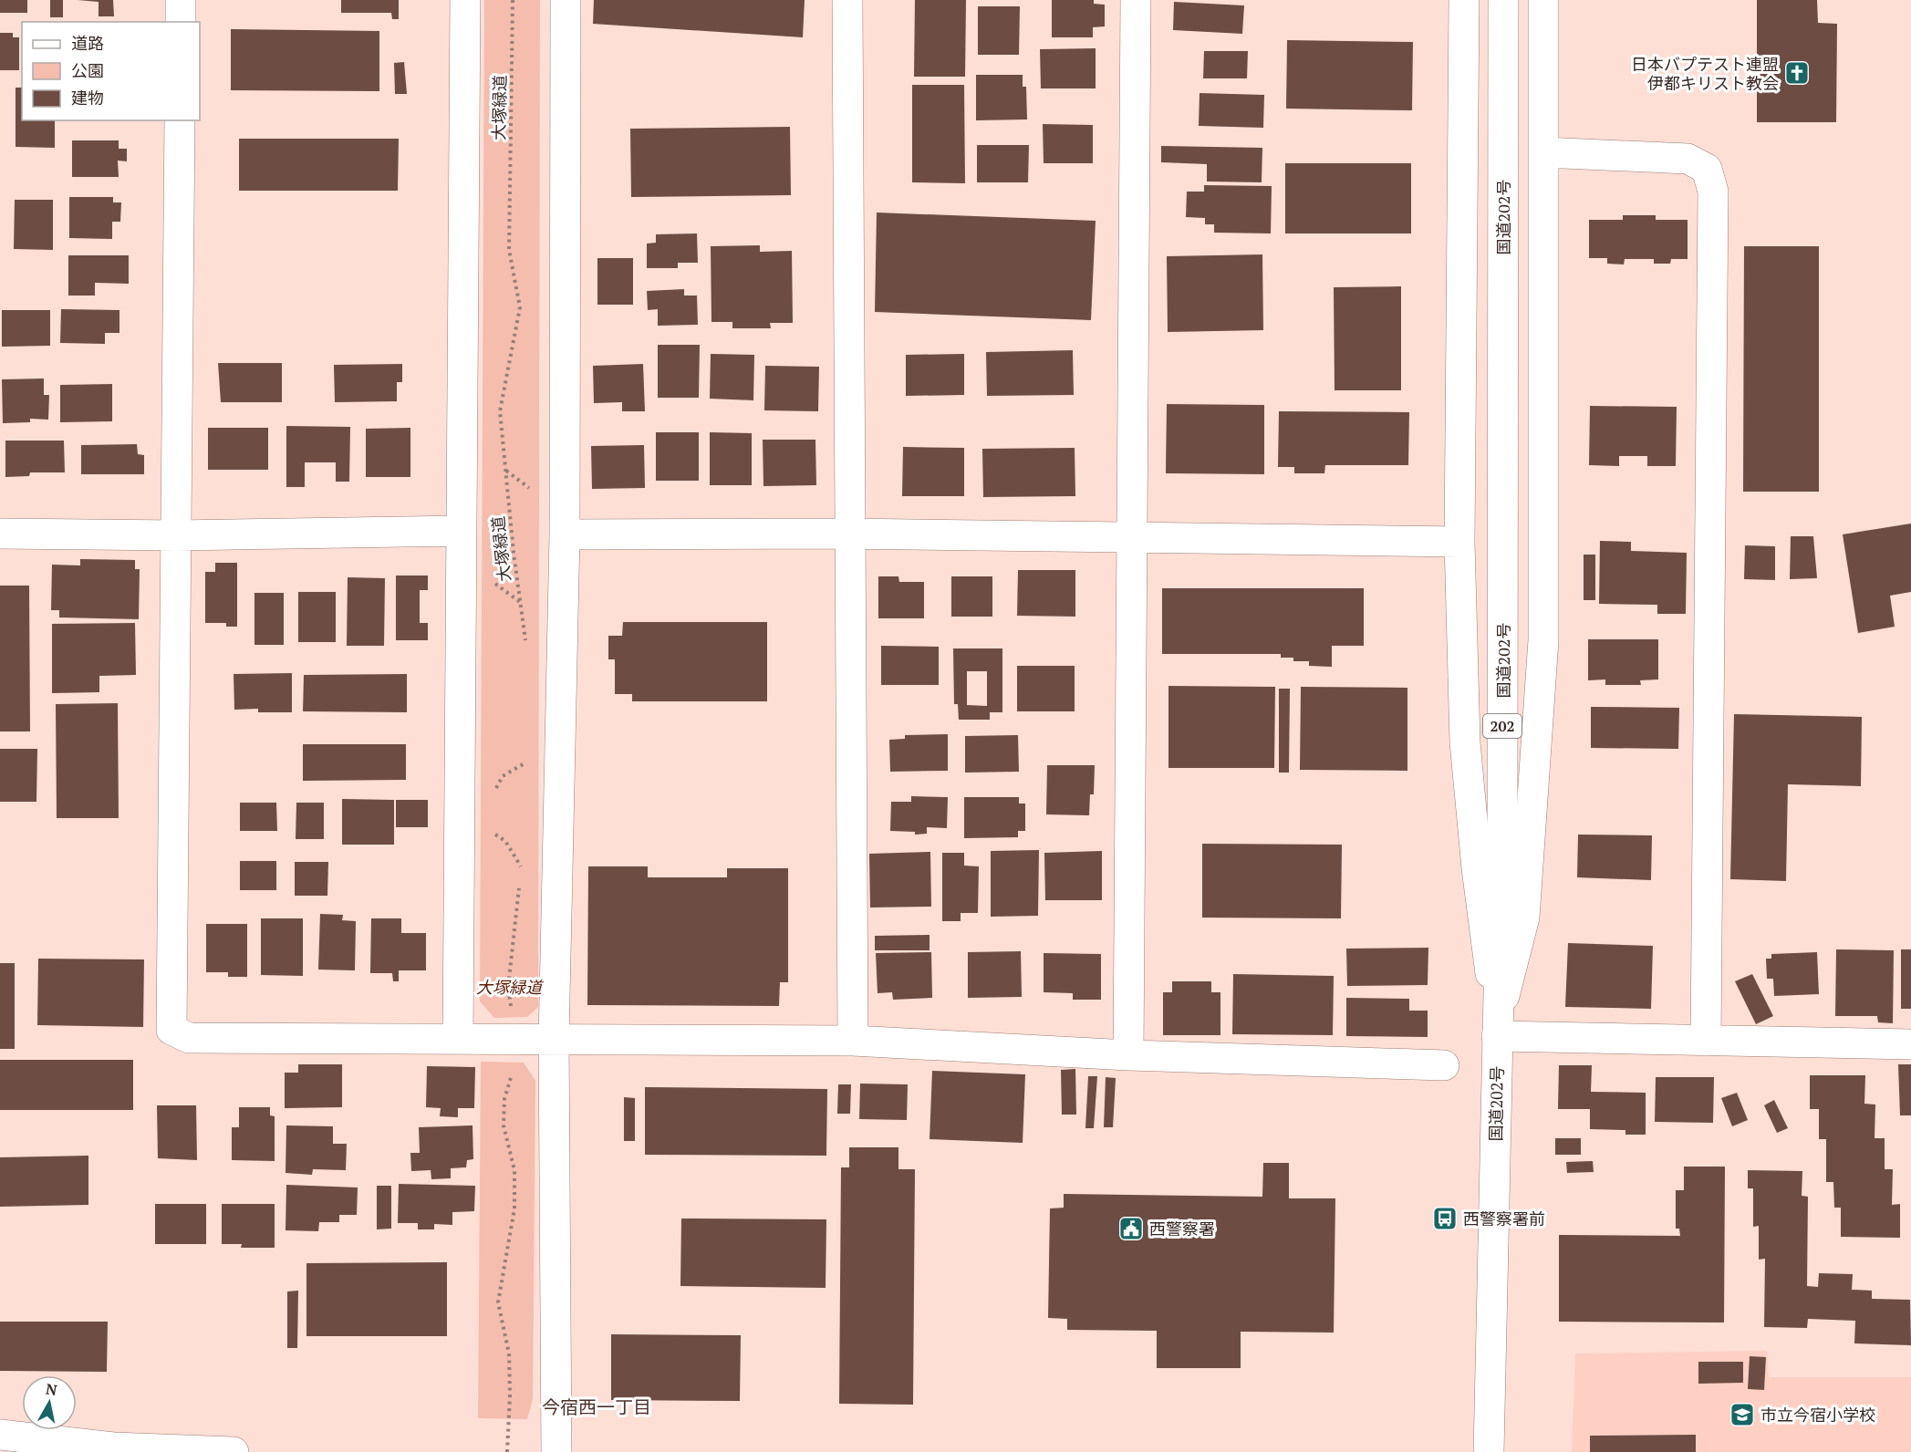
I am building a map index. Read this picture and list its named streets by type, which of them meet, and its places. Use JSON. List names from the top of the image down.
{
  "streets": {
    "main road": ["国道202号", "202"],
    "path": ["大塚緑道"]
  },
  "districts": ["今宿西一丁目"],
  "parks": ["大塚緑道"],
  "places": {
    "church": ["日本バプテスト連盟 伊都キリスト教会"],
    "bus stop": ["西警察署前"],
    "public building": ["西警察署"],
    "school or university": ["市立今宿小学校"]
  },
  "legend": ["道路", "公園", "建物"],
  "north": "top"
}
